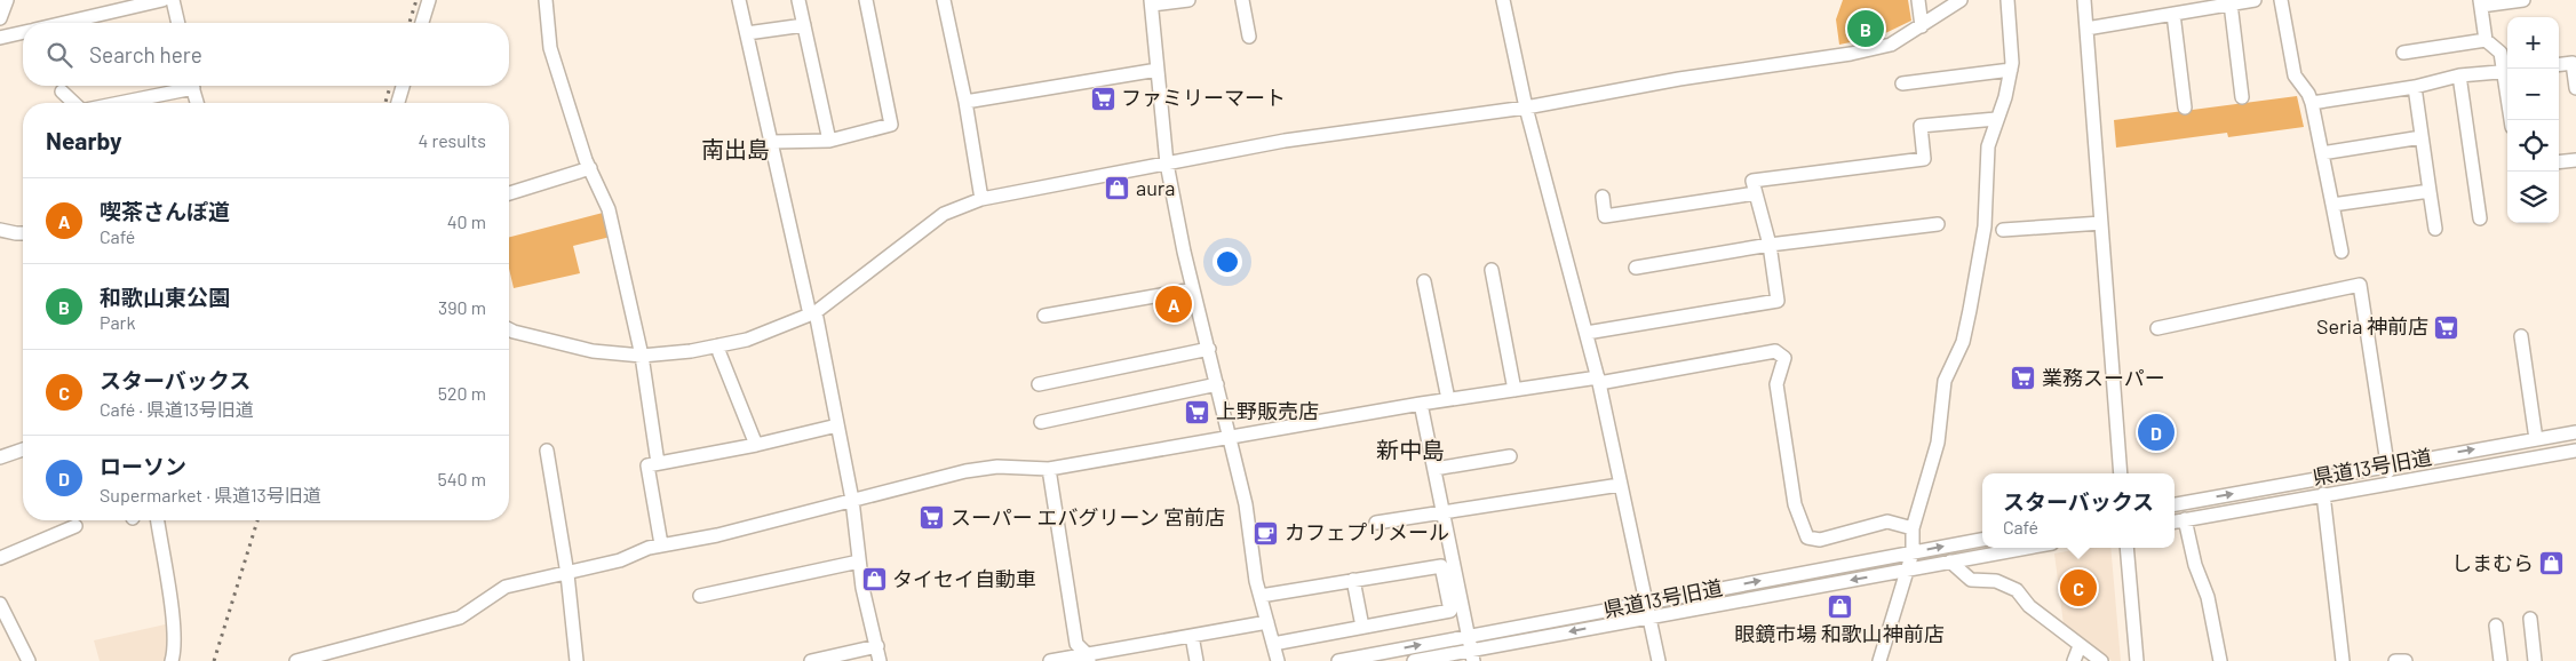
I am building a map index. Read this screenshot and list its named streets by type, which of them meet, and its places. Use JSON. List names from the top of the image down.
{
  "streets": {
    "street": ["県道13号旧道"]
  },
  "districts": ["南出島", "新中島"],
  "places": {
    "supermarket": [
      "ファミリーマート",
      "Seria 神前店",
      "業務スーパー",
      "上野販売店",
      "スーパー エバグリーン 宮前店"
    ],
    "shop": [
      "aura",
      "しまむら",
      "タイセイ自動車",
      "眼鏡市場 和歌山神前店"
    ],
    "cafe": ["カフェプリメール"]
  },
  "page": {
    "pins": [
      "B",
      "A",
      "D",
      "C"
    ],
    "map_buttons": ["+", "−"],
    "search": "Search here",
    "heading": ["Nearby", "4 results"],
    "list": [
      {
        "mark": "A",
        "name": "喫茶さんぽ道",
        "note": "Café",
        "value": "40 m"
      },
      {
        "mark": "B",
        "name": "和歌山東公園",
        "note": "Park",
        "value": "390 m"
      },
      {
        "mark": "C",
        "name": "スターバックス",
        "note": "Café · 県道13号旧道",
        "value": "520 m"
      },
      {
        "mark": "D",
        "name": "ローソン",
        "note": "Supermarket · 県道13号旧道",
        "value": "540 m"
      }
    ],
    "popup": ["スターバックス", "Café"]
  }
}
